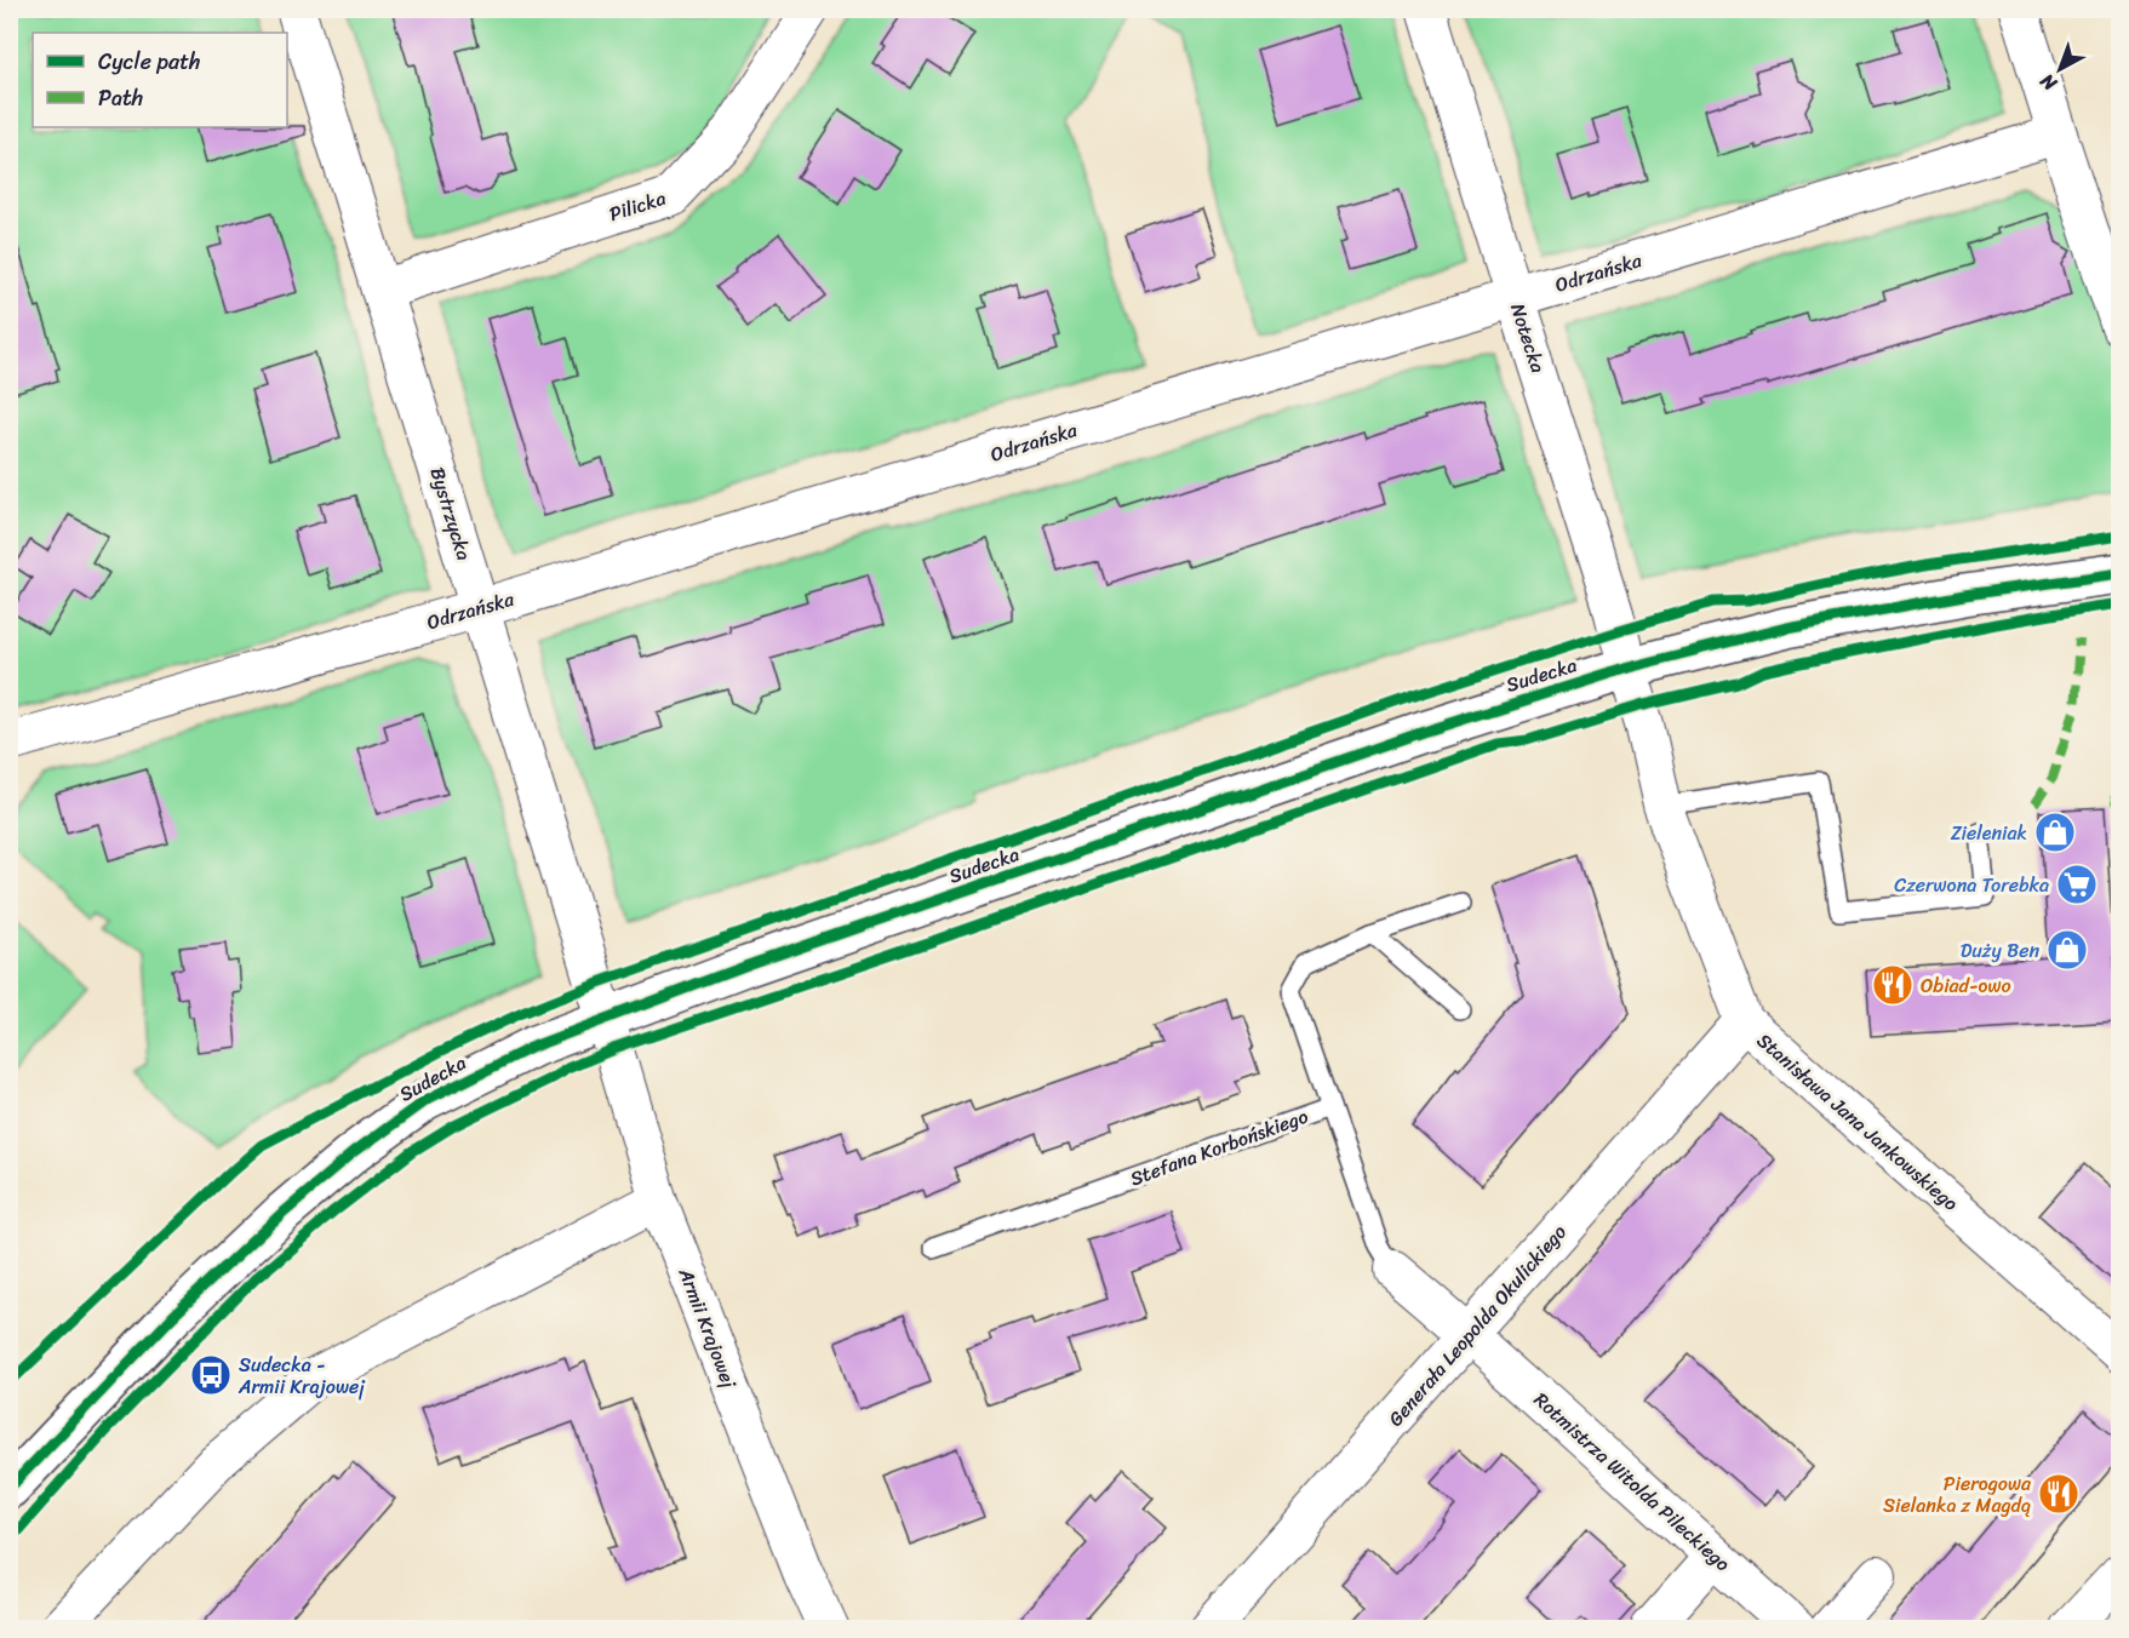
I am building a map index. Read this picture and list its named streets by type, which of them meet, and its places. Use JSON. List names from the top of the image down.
{
  "streets": {
    "street": [
      "Pilicka",
      "Odrzańska",
      "Notecka",
      "Bystrzycka",
      "Sudecka",
      "Stanisława Jana Jankowskiego",
      "Stefana Korbońskiego",
      "Generała Leopolda Okulickiego",
      "Armii Krajowej",
      "Rotmistrza Witolda Pileckiego"
    ]
  },
  "crossings": [
    ["Pilicka", "Bystrzycka"],
    ["Odrzańska", "Notecka"],
    ["Odrzańska", "Bystrzycka"],
    ["Notecka", "Sudecka"],
    ["Notecka", "Stanisława Jana Jankowskiego"],
    ["Bystrzycka", "Sudecka"],
    ["Bystrzycka", "Armii Krajowej"],
    ["Sudecka", "Stanisława Jana Jankowskiego"],
    ["Sudecka", "Armii Krajowej"],
    ["Stanisława Jana Jankowskiego", "Generała Leopolda Okulickiego"],
    ["Stefana Korbońskiego", "Generała Leopolda Okulickiego"],
    ["Stefana Korbońskiego", "Rotmistrza Witolda Pileckiego"],
    ["Generała Leopolda Okulickiego", "Rotmistrza Witolda Pileckiego"]
  ],
  "places": {
    "shop": ["Zieleniak", "Duży Ben"],
    "supermarket": ["Czerwona Torebka"],
    "restaurant": ["Obiad-owo", "Pierogowa Sielanka z Magdą"],
    "bus stop": ["Sudecka - Armii Krajowej"]
  },
  "legend": ["Cycle path", "Path"],
  "north": "bottom left"
}
